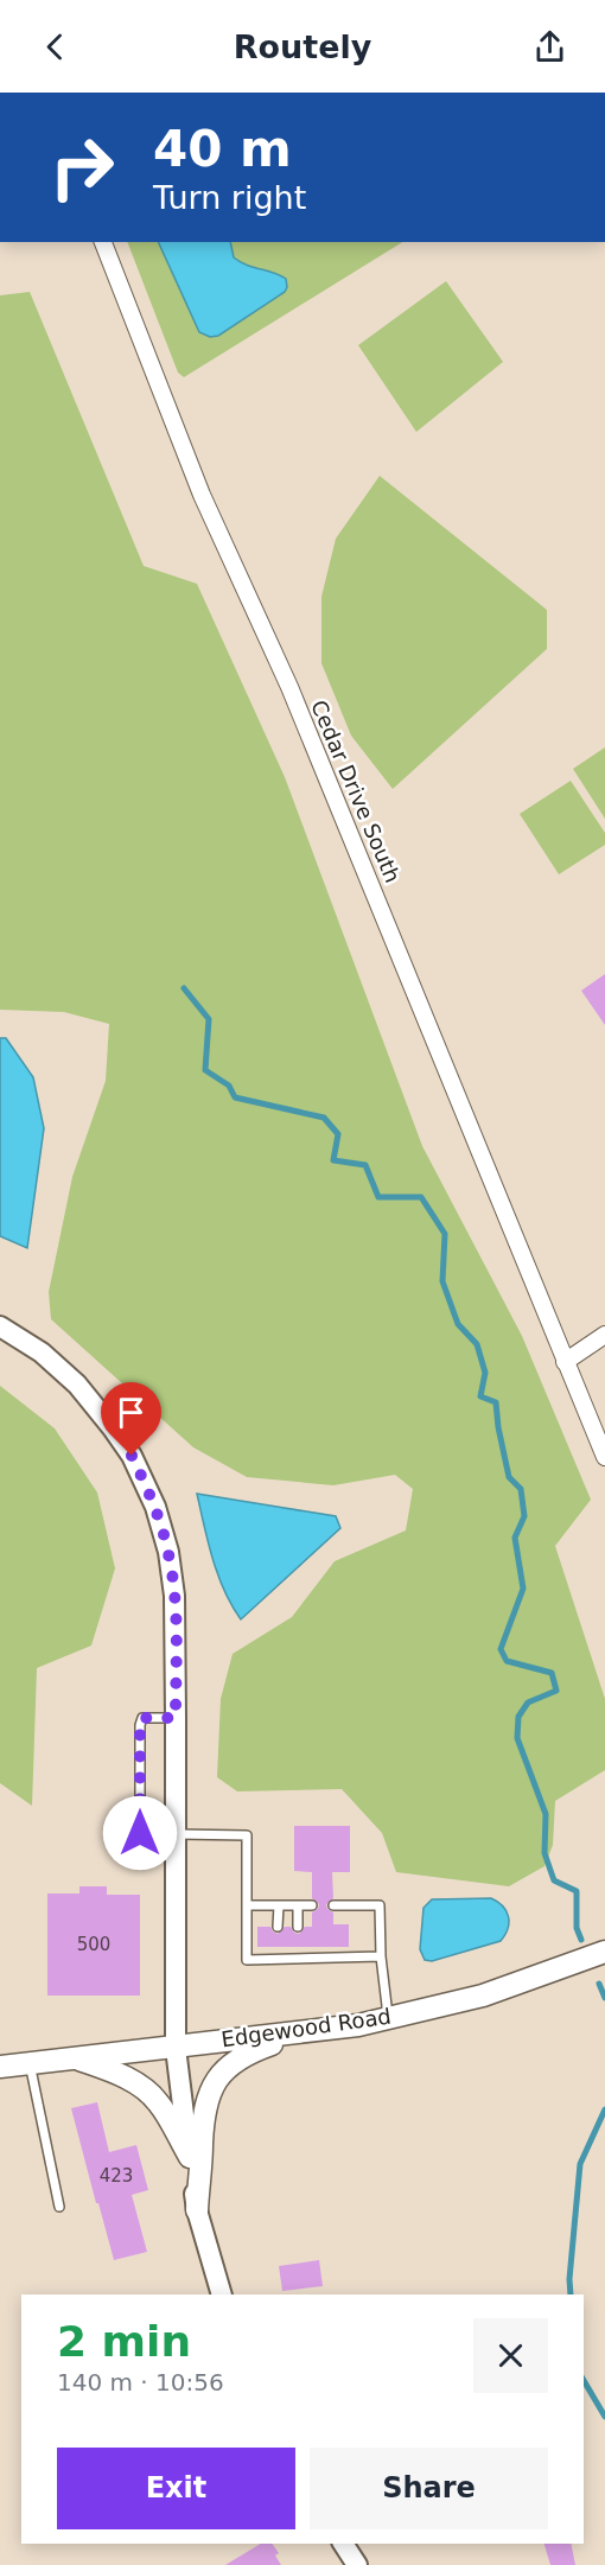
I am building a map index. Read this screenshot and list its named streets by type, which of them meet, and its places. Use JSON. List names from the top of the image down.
{
  "streets": {
    "main road": ["Edgewood Road"],
    "street": ["Cedar Drive South"]
  },
  "house_numbers": ["500", "423"],
  "page": {
    "header": "Routely",
    "turn": ["40 m", "Turn right"],
    "heading": ["2 min", "140 m · 10:56"],
    "buttons": ["Exit", "Share"]
  }
}
